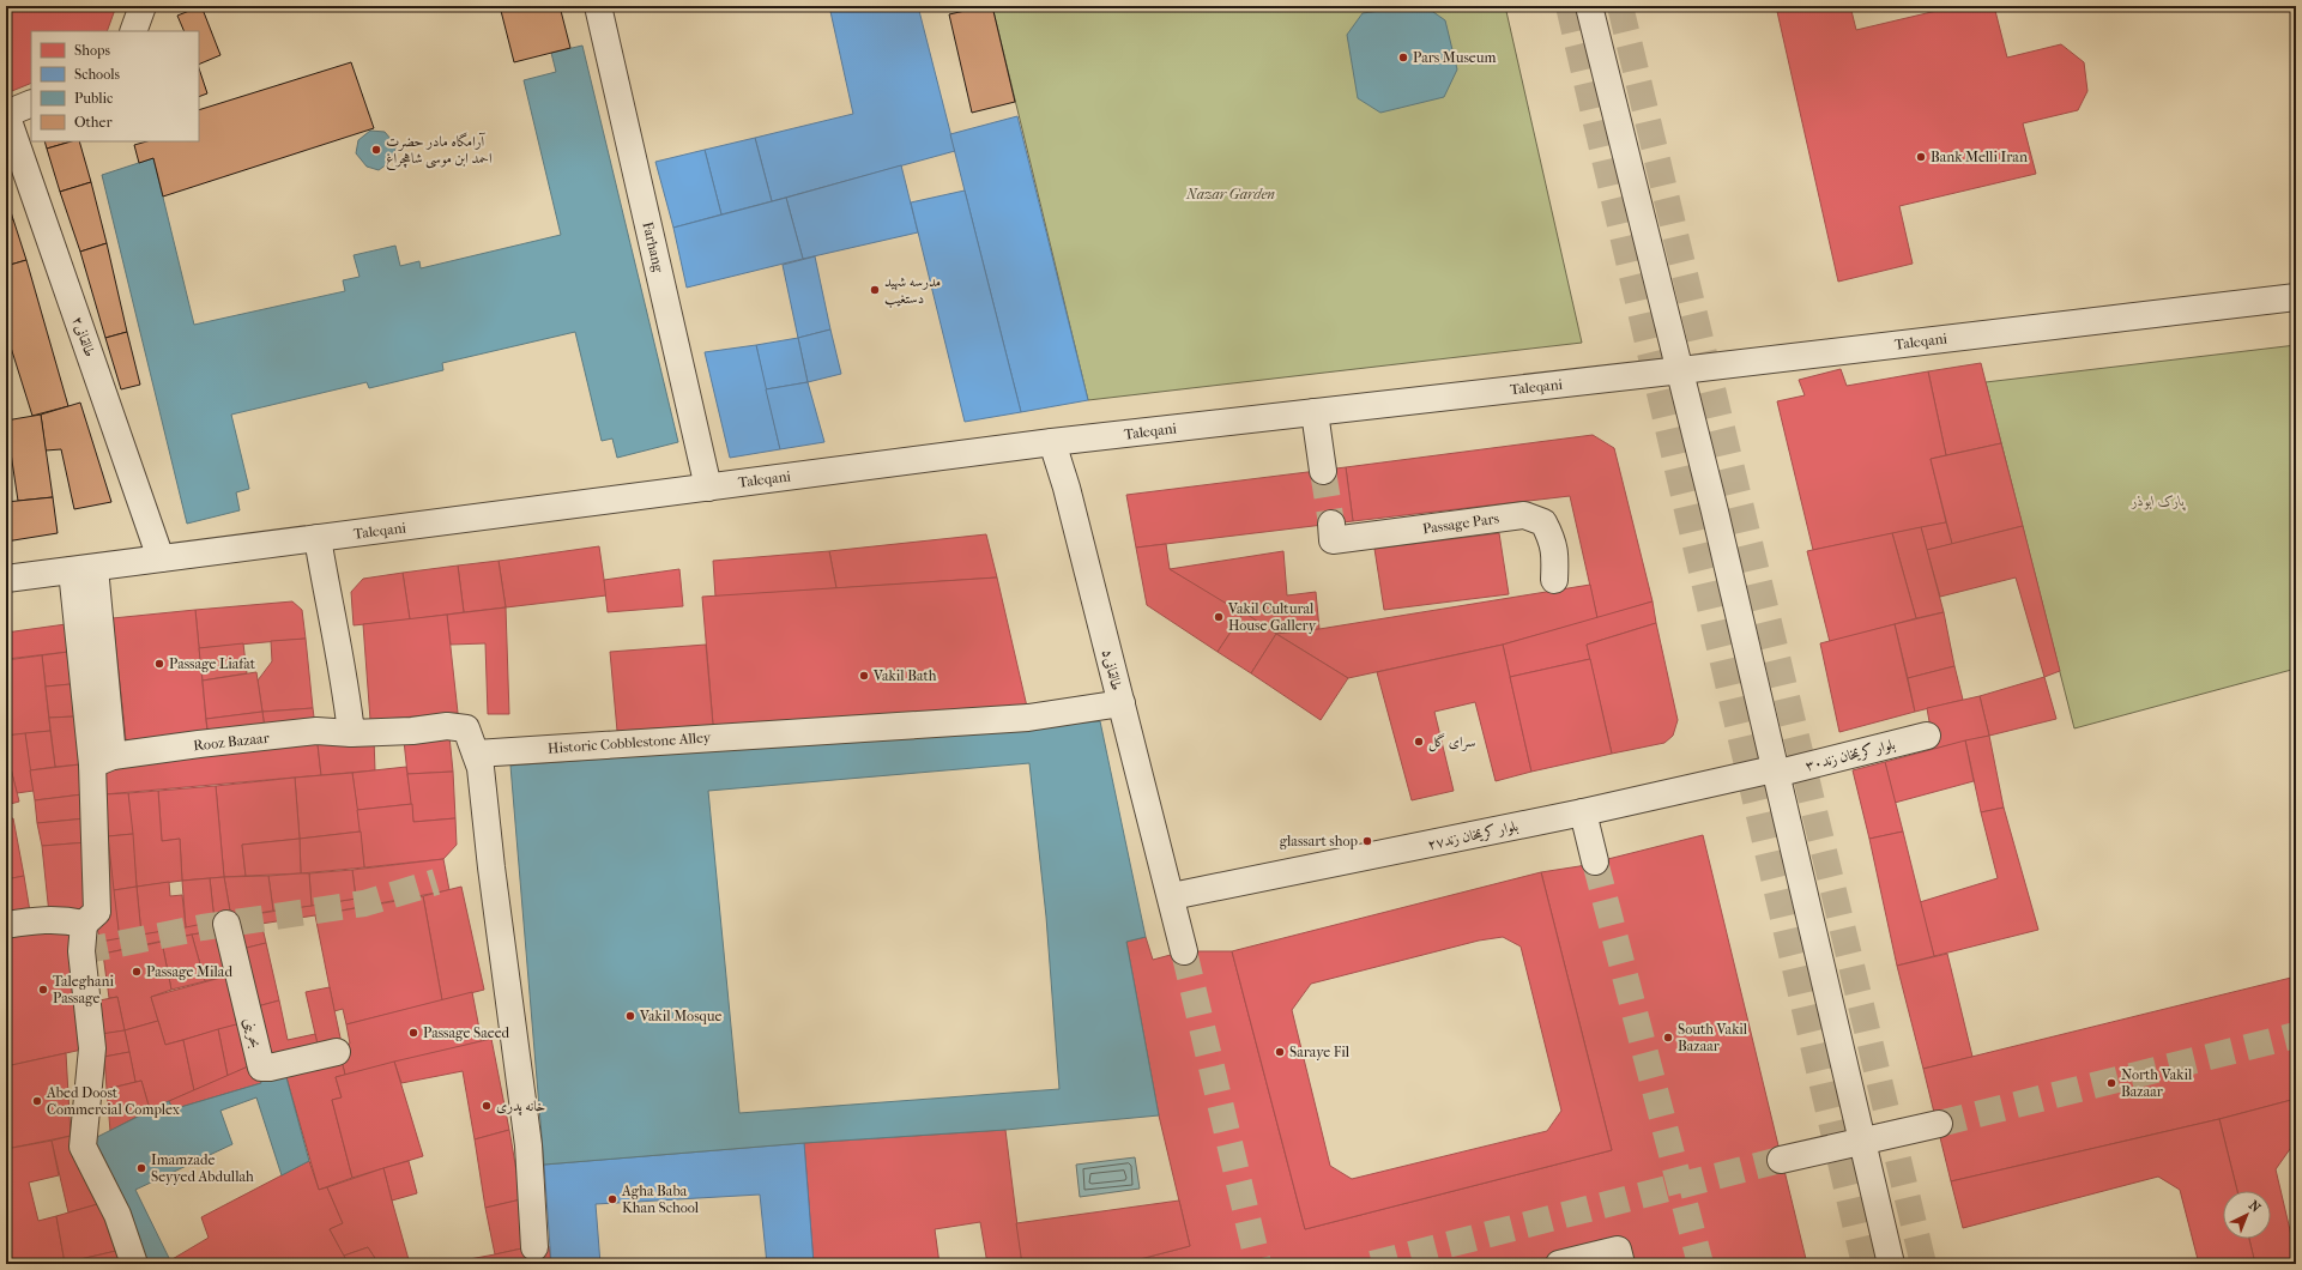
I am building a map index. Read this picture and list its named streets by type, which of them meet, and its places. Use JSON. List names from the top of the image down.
{
  "streets": {
    "street": [
      "Farhang",
      "طالقانی۲",
      "Taleqani",
      "Passage Pars",
      "طالقانی۵",
      "Rooz Bazaar",
      "Historic Cobblestone Alley",
      "بلوار کریمخان زند۳۰",
      "بلوار کریمخان زند۲۷",
      "بحرینی"
    ]
  },
  "crossings": [
    ["Farhang", "Taleqani"],
    ["طالقانی۲", "Taleqani"],
    ["Taleqani", "طالقانی۵"],
    ["طالقانی۵", "Historic Cobblestone Alley"],
    ["طالقانی۵", "بلوار کریمخان زند۲۷"],
    ["بلوار کریمخان زند۳۰", "بلوار کریمخان زند۲۷"]
  ],
  "parks": ["Nazar Garden", "پارک ابوذر"],
  "places": [
    "Pars Museum",
    "آرامگاه مادر حضرت احمد ابن موسی شاهچراغ",
    "Bank Melli Iran",
    "مدرسه شهید دستغیب",
    "Vakil Cultural House Gallery",
    "Passage Liafat",
    "Vakil Bath",
    "سرای گل",
    "glassart shop",
    "Passage Milad",
    "Taleghani Passage",
    "Vakil Mosque",
    "Passage Saeed",
    "South Vakil Bazaar",
    "Saraye Fil",
    "North Vakil Bazaar",
    "Abed Doost Commercial Complex",
    "خانه پدری",
    "Imamzade Seyyed Abdullah",
    "Agha Baba Khan School"
  ],
  "legend": [
    "Shops",
    "Schools",
    "Public",
    "Other"
  ],
  "north": "top right"
}
